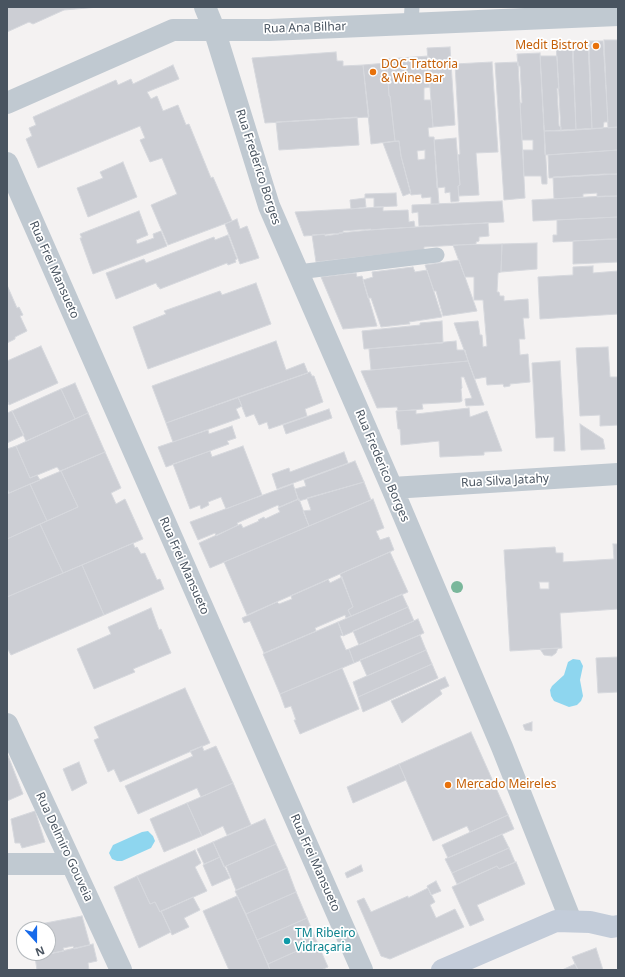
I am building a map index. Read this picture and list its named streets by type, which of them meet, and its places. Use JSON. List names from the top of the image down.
{
  "streets": {
    "street": [
      "Rua Ana Bilhar",
      "Rua Frederico Borges",
      "Rua Frei Mansueto",
      "Rua Silva Jatahy",
      "Rua Delmiro Gouveia"
    ]
  },
  "crossings": [
    ["Rua Ana Bilhar", "Rua Frederico Borges"],
    ["Rua Frederico Borges", "Rua Silva Jatahy"]
  ],
  "places": [
    "Medit Bistrot",
    "DOC Trattoria & Wine Bar",
    "Mercado Meireles",
    "TM Ribeiro Vidraçaria"
  ],
  "north": "bottom"
}
